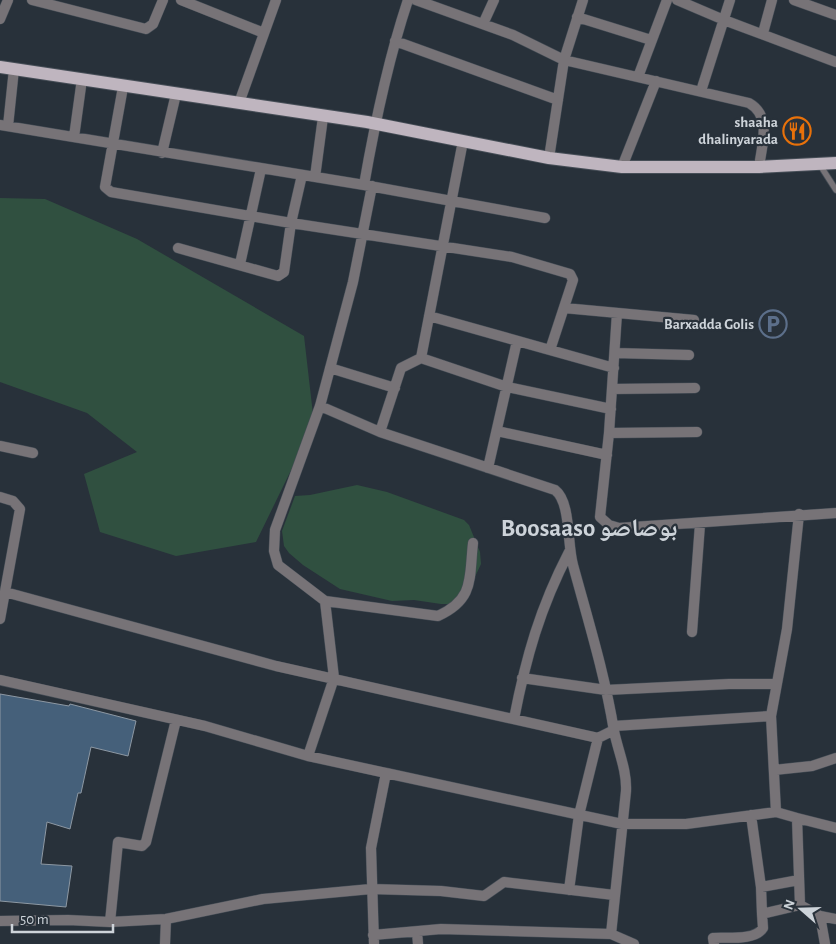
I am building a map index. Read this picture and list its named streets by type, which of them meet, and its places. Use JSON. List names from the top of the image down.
{
  "districts": ["Boosaaso بوصاصو"],
  "places": {
    "restaurant": ["shaaha dhalinyarada"],
    "parking": ["Barxadda Golis"]
  },
  "scale_bar": "50 m",
  "north": "left"
}
